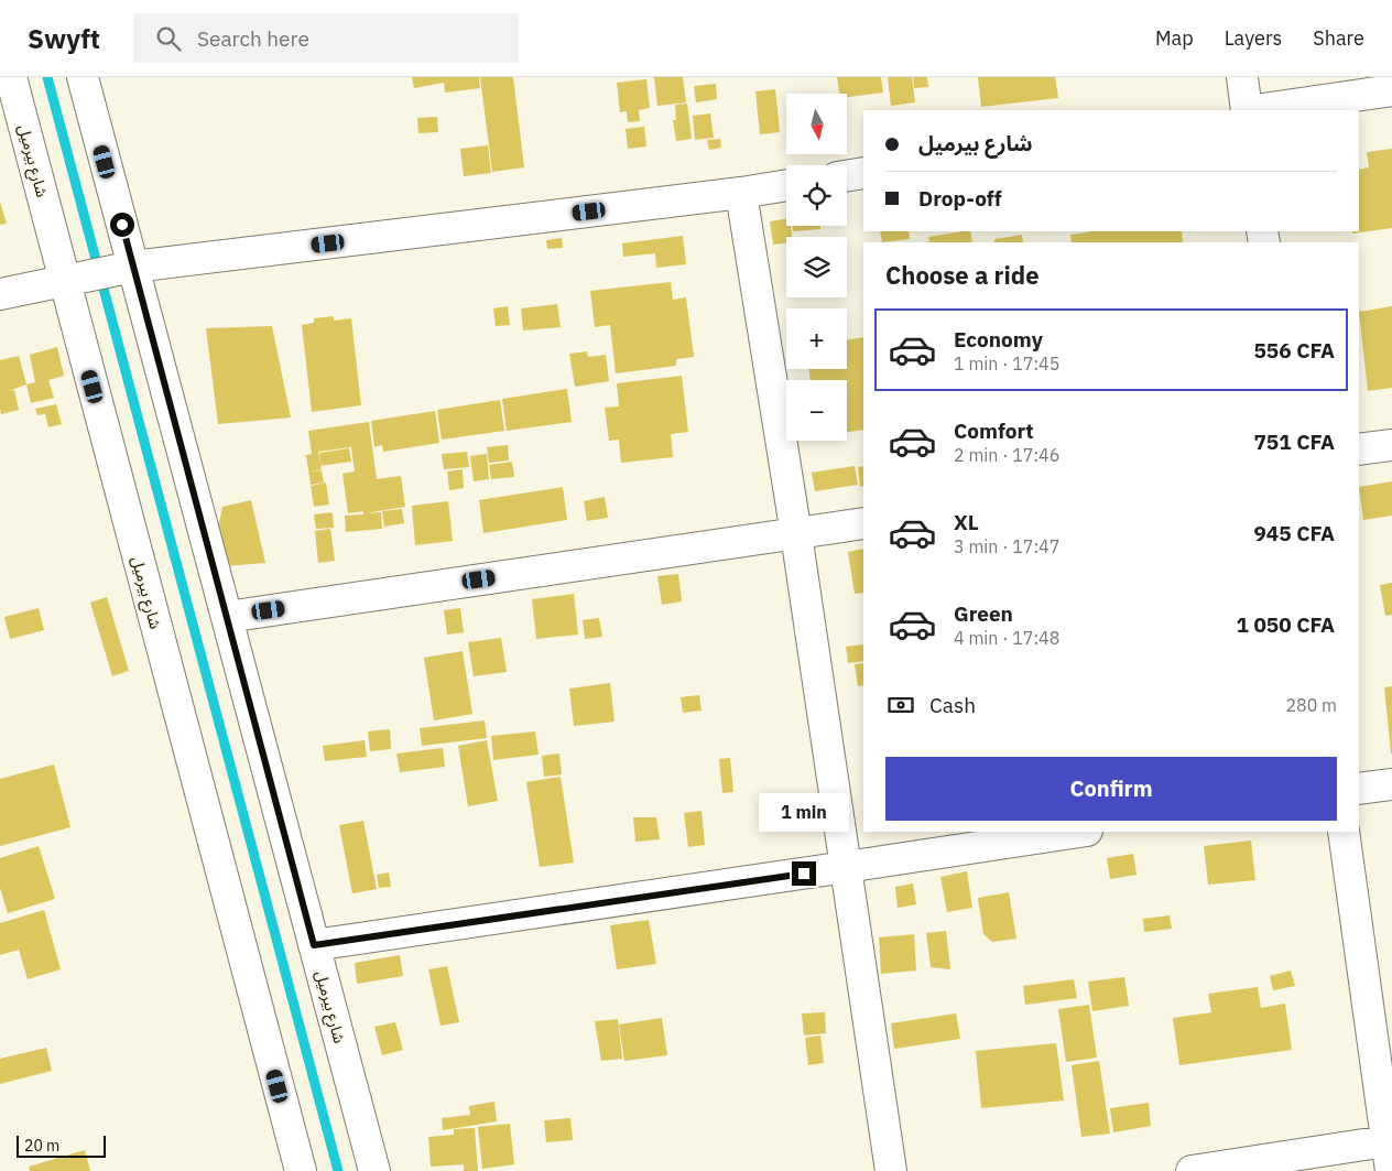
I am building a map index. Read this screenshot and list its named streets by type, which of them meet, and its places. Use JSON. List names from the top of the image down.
{
  "streets": {
    "street": ["شارع بيرميل"]
  },
  "scale_bar": "20 m",
  "north": "bottom",
  "page": {
    "header": "Swyft",
    "search": "Search here",
    "nav": ["Map", "Layers", "Share"],
    "map_buttons": ["+", "−"],
    "banner": ["شارع بيرميل", "Drop-off"],
    "heading": "Choose a ride",
    "list": [
      {
        "name": "Economy",
        "note": "1 min · 17:45",
        "value": "556 CFA"
      },
      {
        "name": "Comfort",
        "note": "2 min · 17:46",
        "value": "751 CFA"
      },
      {
        "name": "XL",
        "note": "3 min · 17:47",
        "value": "945 CFA"
      },
      {
        "name": "Green",
        "note": "4 min · 17:48",
        "value": "1 050 CFA"
      }
    ],
    "pay": ["Cash", "280 m"],
    "buttons": "Confirm",
    "bubble": "1 min",
    "scale": "20 m"
  }
}
